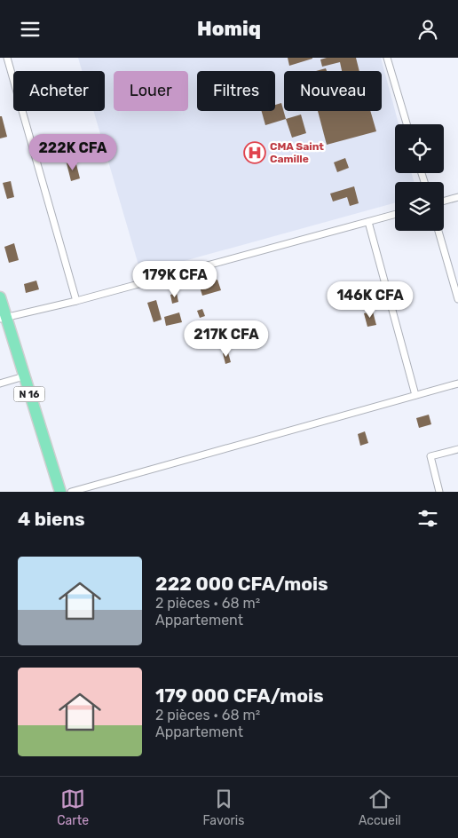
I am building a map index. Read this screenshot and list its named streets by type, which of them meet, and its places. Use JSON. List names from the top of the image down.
{
  "streets": {
    "highway": ["N 16"]
  },
  "places": {
    "hospital": ["CMA Saint Camille"]
  },
  "page": {
    "header": "Homiq",
    "chip": [
      "Acheter",
      "Louer",
      "Filtres",
      "Nouveau"
    ],
    "price": [
      "222K CFA",
      "179K CFA",
      "146K CFA",
      "217K CFA"
    ],
    "heading": "4 biens",
    "list": [
      {
        "name": "222 000 CFA/mois",
        "note": "2 pièces · 68 m² · Appartement"
      },
      {
        "name": "179 000 CFA/mois",
        "note": "2 pièces · 68 m² · Appartement"
      }
    ],
    "tabs": ["Carte", "Favoris", "Accueil"]
  }
}
